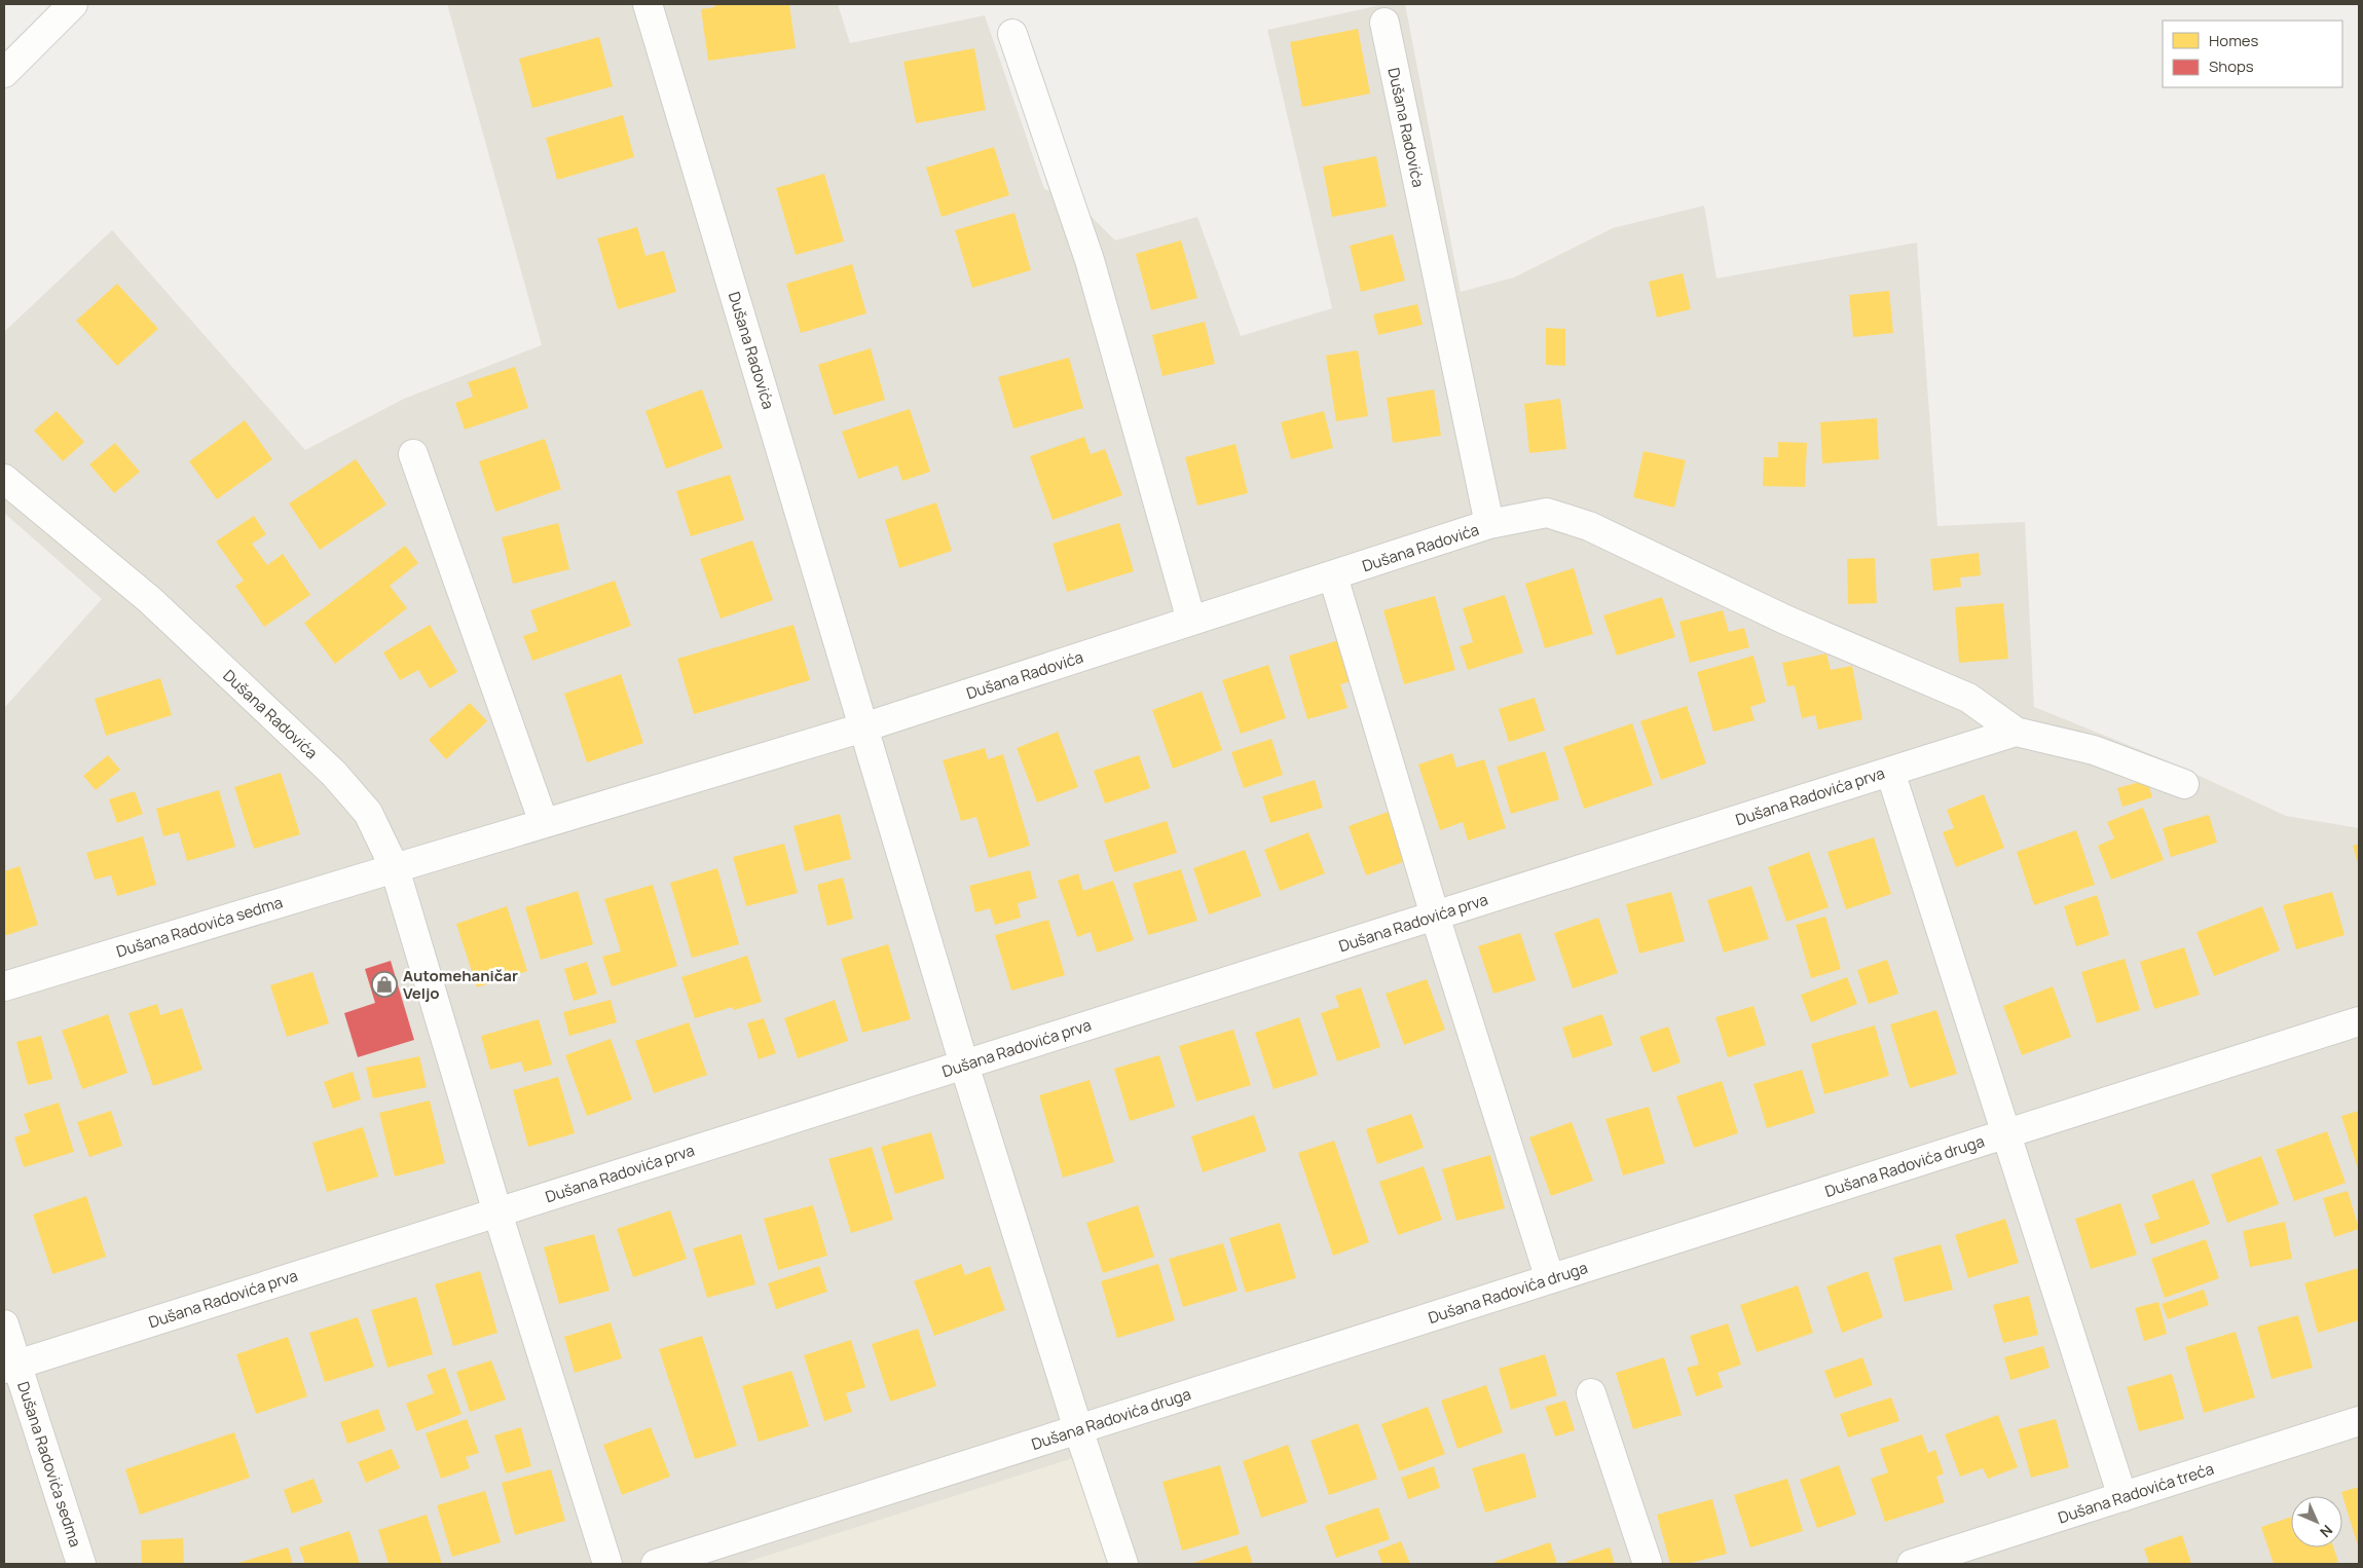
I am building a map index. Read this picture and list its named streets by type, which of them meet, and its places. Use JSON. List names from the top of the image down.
{
  "streets": {
    "street": [
      "Dušana Radovića",
      "Dušana Radovića prva",
      "Dušana Radovića sedma",
      "Dušana Radovića druga",
      "Dušana Radovića treća"
    ]
  },
  "crossings": [
    ["Dušana Radovića", "Dušana Radovića sedma"],
    ["Dušana Radovića prva", "Dušana Radovića sedma"]
  ],
  "places": {
    "shop": ["Automehaničar Veljo"]
  },
  "legend": ["Homes", "Shops"],
  "north": "bottom right"
}
